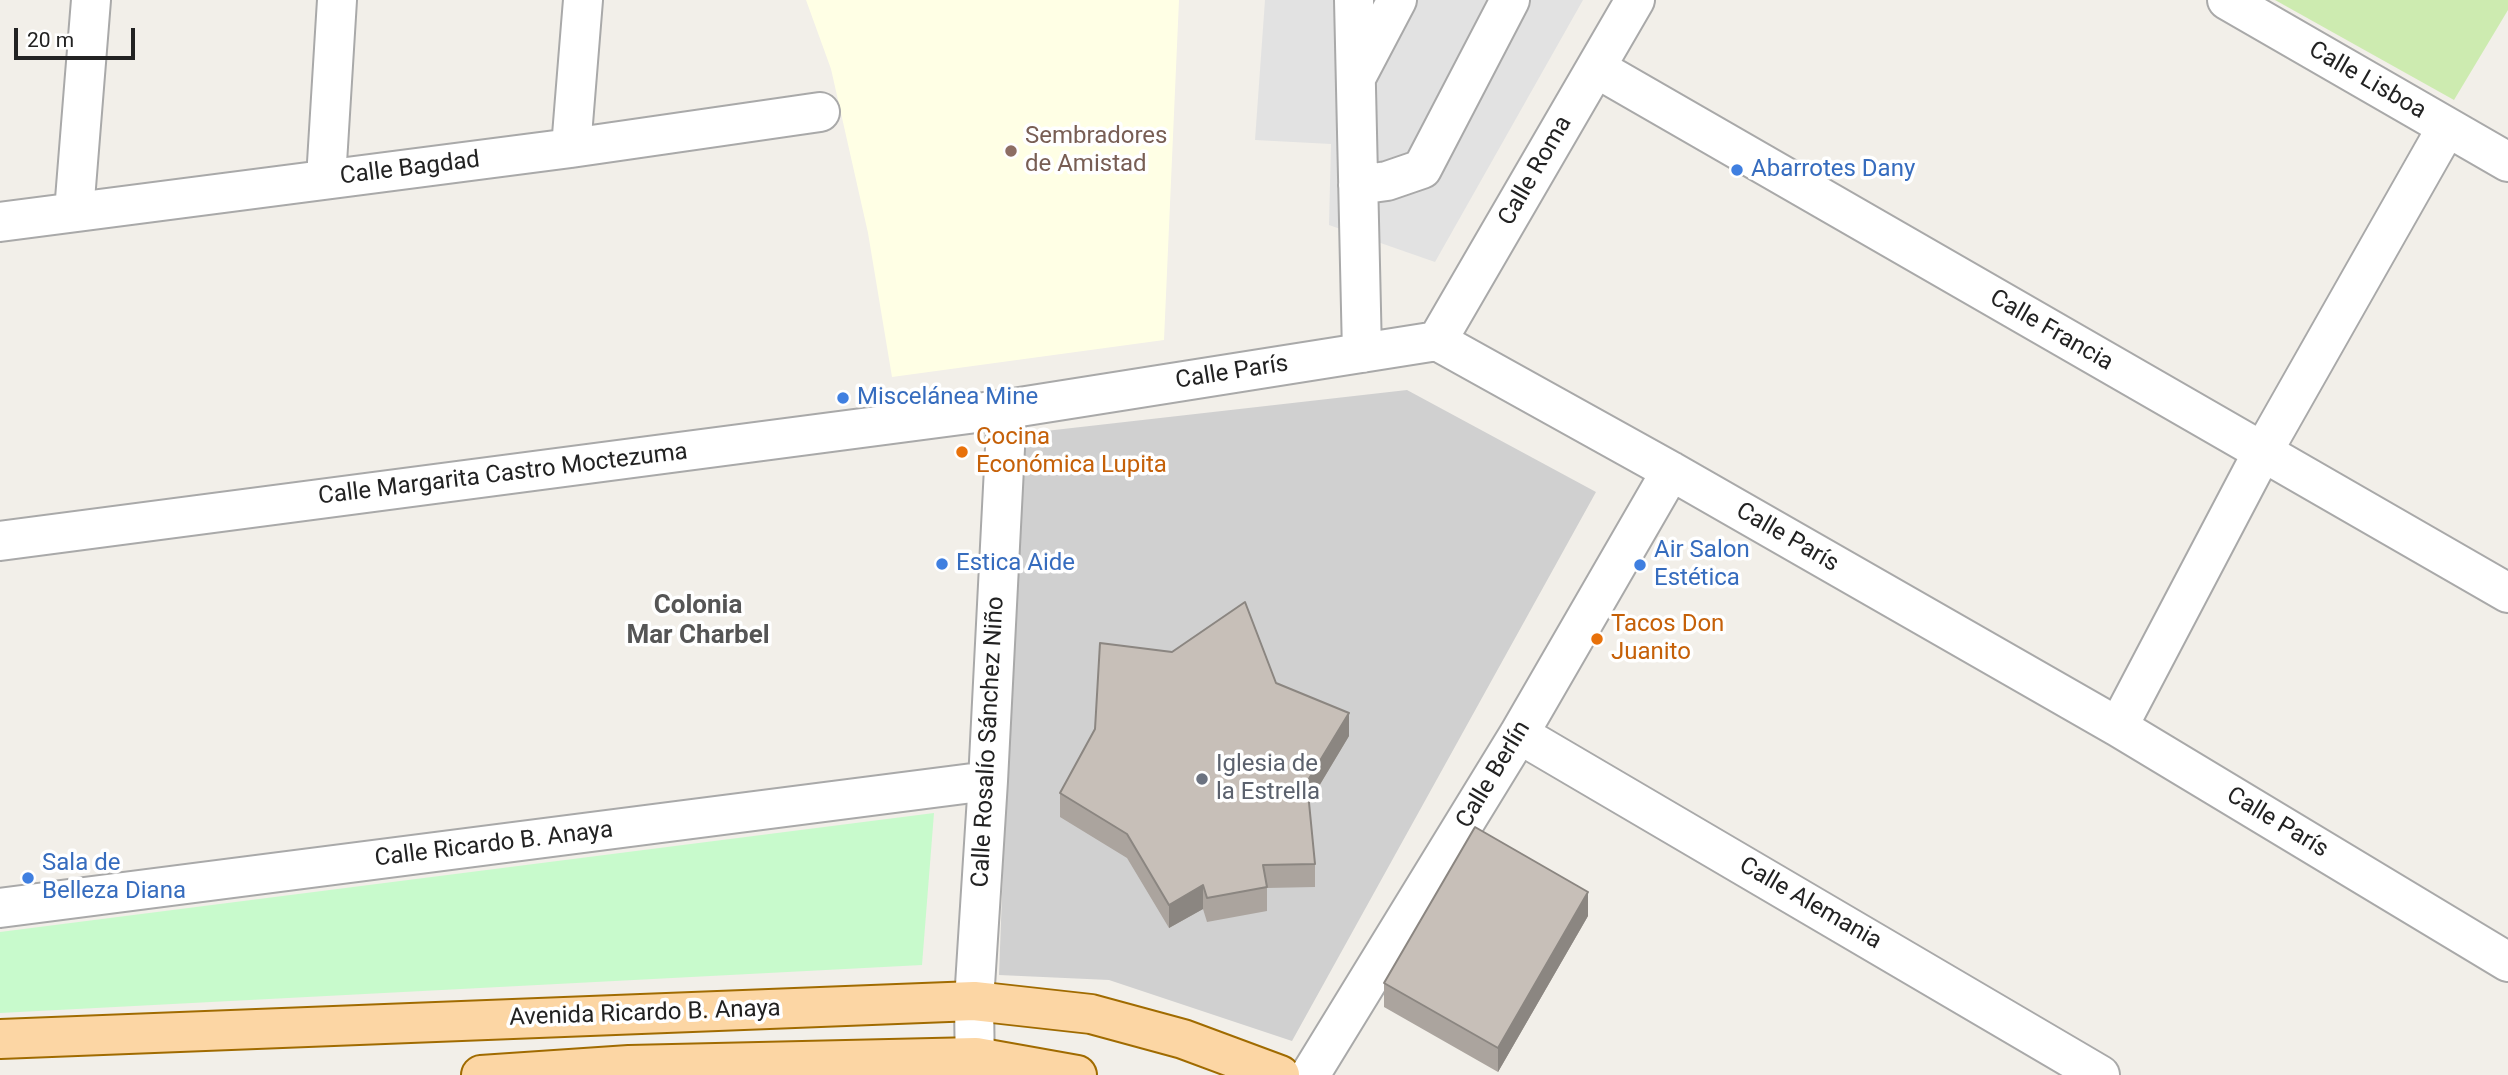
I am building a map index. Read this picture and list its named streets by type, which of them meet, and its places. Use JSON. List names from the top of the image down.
{
  "streets": {
    "main road": ["Avenida Ricardo B. Anaya"],
    "street": [
      "Calle Lisboa",
      "Calle Bagdad",
      "Calle Roma",
      "Calle Francia",
      "Calle París",
      "Calle Margarita Castro Moctezuma",
      "Calle Rosalío Sánchez Niño",
      "Calle Berlín",
      "Calle Ricardo B. Anaya",
      "Calle Alemania"
    ]
  },
  "crossings": [
    ["Calle Roma", "Calle Francia"],
    ["Calle Roma", "Calle París"],
    ["Calle París", "Calle Margarita Castro Moctezuma"],
    ["Calle París", "Calle Rosalío Sánchez Niño"],
    ["Calle París", "Calle Berlín"],
    ["Calle Margarita Castro Moctezuma", "Calle Rosalío Sánchez Niño"],
    ["Calle Rosalío Sánchez Niño", "Calle Ricardo B. Anaya"],
    ["Calle Rosalío Sánchez Niño", "Avenida Ricardo B. Anaya"],
    ["Calle Berlín", "Calle Alemania"]
  ],
  "districts": ["Colonia Mar Charbel"],
  "places": [
    "Sembradores de Amistad",
    "Abarrotes Dany",
    "Miscelánea Mine",
    "Cocina Económica Lupita",
    "Estica Aide",
    "Air Salon Estética",
    "Tacos Don Juanito",
    "Iglesia de la Estrella",
    "Sala de Belleza Diana"
  ],
  "scale_bar": "20 m"
}
